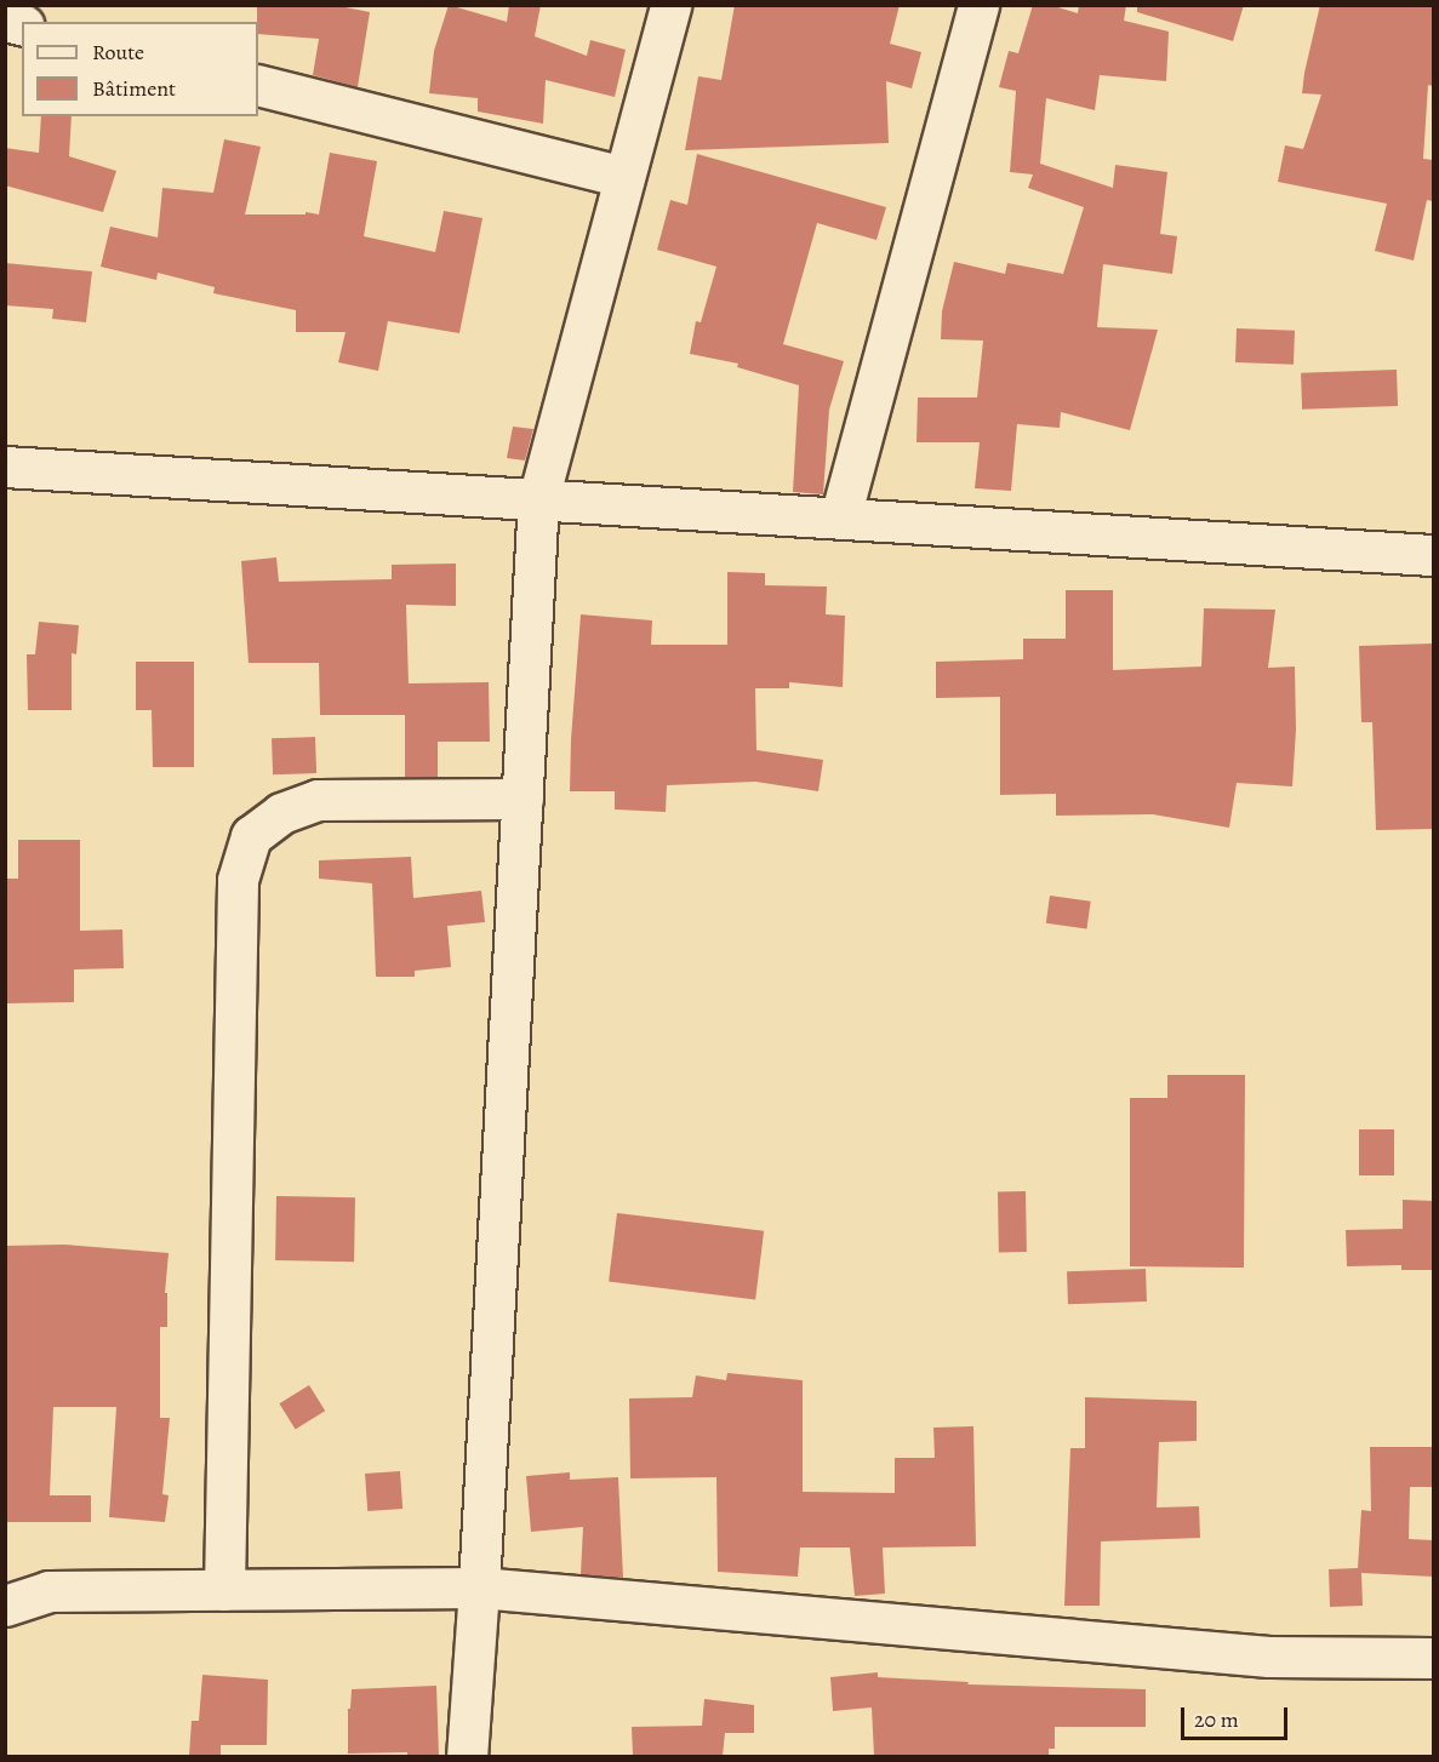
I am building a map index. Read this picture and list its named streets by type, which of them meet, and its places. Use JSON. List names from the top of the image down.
{
  "legend": ["Route", "Bâtiment"],
  "scale_bar": "20 m"
}
